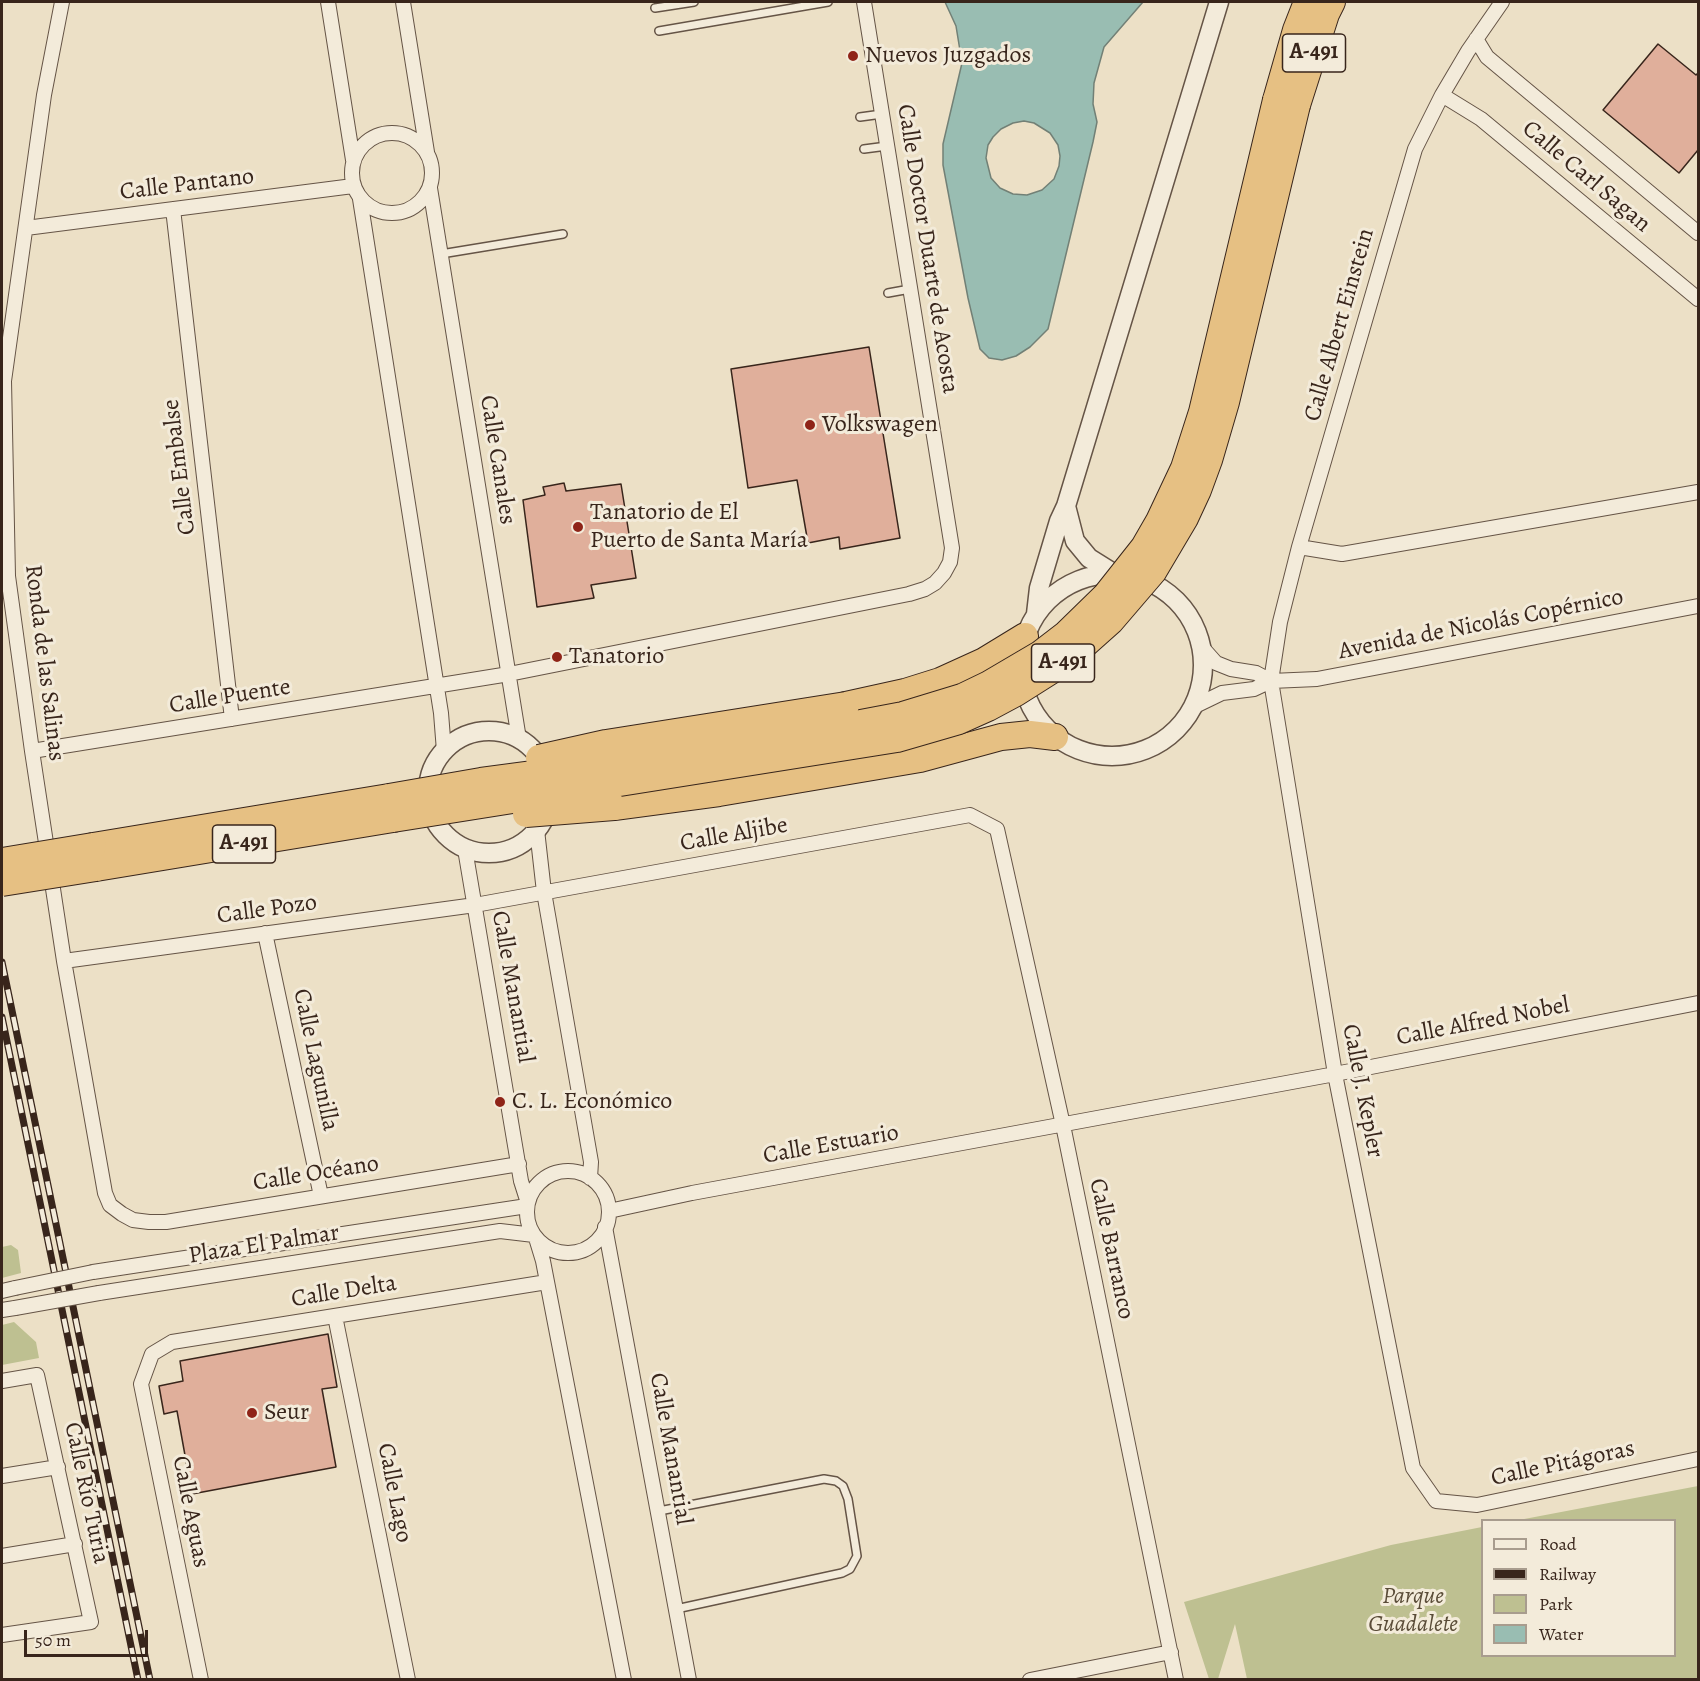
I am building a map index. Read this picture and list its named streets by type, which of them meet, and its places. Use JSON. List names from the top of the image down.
{
  "streets": {
    "highway": ["A-491"],
    "street": [
      "Calle Carl Sagan",
      "Calle Pantano",
      "Calle Doctor Duarte de Acosta",
      "Calle Albert Einstein",
      "Calle Canales",
      "Calle Embalse",
      "Avenida de Nicolás Copérnico",
      "Ronda de las Salinas",
      "Calle Puente",
      "Calle Aljibe",
      "Calle Pozo",
      "Calle Manantial",
      "Calle Alfred Nobel",
      "Calle Lagunilla",
      "Calle J. Kepler",
      "Calle Estuario",
      "Calle Océano",
      "Plaza El Palmar",
      "Calle Barranco",
      "Calle Delta",
      "Calle Pitágoras",
      "Calle Río Turia",
      "Calle Lago",
      "Calle Aguas"
    ]
  },
  "crossings": [
    ["Calle Carl Sagan", "Calle Albert Einstein"],
    ["Calle Pantano", "Calle Canales"],
    ["Calle Pantano", "Calle Embalse"],
    ["Calle Pantano", "Ronda de las Salinas"],
    ["Calle Doctor Duarte de Acosta", "Calle Puente"],
    ["Calle Albert Einstein", "Avenida de Nicolás Copérnico"],
    ["Calle Albert Einstein", "Calle J. Kepler"],
    ["Calle Canales", "Calle Puente"],
    ["Calle Canales", "Calle Manantial"],
    ["Calle Embalse", "Calle Puente"],
    ["Avenida de Nicolás Copérnico", "Calle J. Kepler"],
    ["Ronda de las Salinas", "Calle Puente"],
    ["Ronda de las Salinas", "Calle Pozo"],
    ["Ronda de las Salinas", "Calle Océano"],
    ["Calle Aljibe", "Calle Pozo"],
    ["Calle Aljibe", "Calle Manantial"],
    ["Calle Aljibe", "Calle Barranco"],
    ["Calle Pozo", "Calle Manantial"],
    ["Calle Pozo", "Calle Lagunilla"],
    ["Calle Manantial", "Calle Estuario"],
    ["Calle Manantial", "Calle Océano"],
    ["Calle Manantial", "Plaza El Palmar"],
    ["Calle Alfred Nobel", "Calle J. Kepler"],
    ["Calle Alfred Nobel", "Calle Estuario"],
    ["Calle Alfred Nobel", "Calle Barranco"],
    ["Calle Lagunilla", "Calle Océano"],
    ["Calle J. Kepler", "Calle Pitágoras"],
    ["Calle Estuario", "Plaza El Palmar"],
    ["Calle Estuario", "Calle Barranco"],
    ["Calle Delta", "Calle Lago"],
    ["Calle Delta", "Calle Aguas"]
  ],
  "parks": ["Parque Guadalete"],
  "places": [
    "Nuevos Juzgados",
    "Volkswagen",
    "Tanatorio de El Puerto de Santa María",
    "Tanatorio",
    "C. L. Económico",
    "Seur"
  ],
  "legend": [
    "Road",
    "Railway",
    "Park",
    "Water"
  ],
  "scale_bar": "50 m"
}
